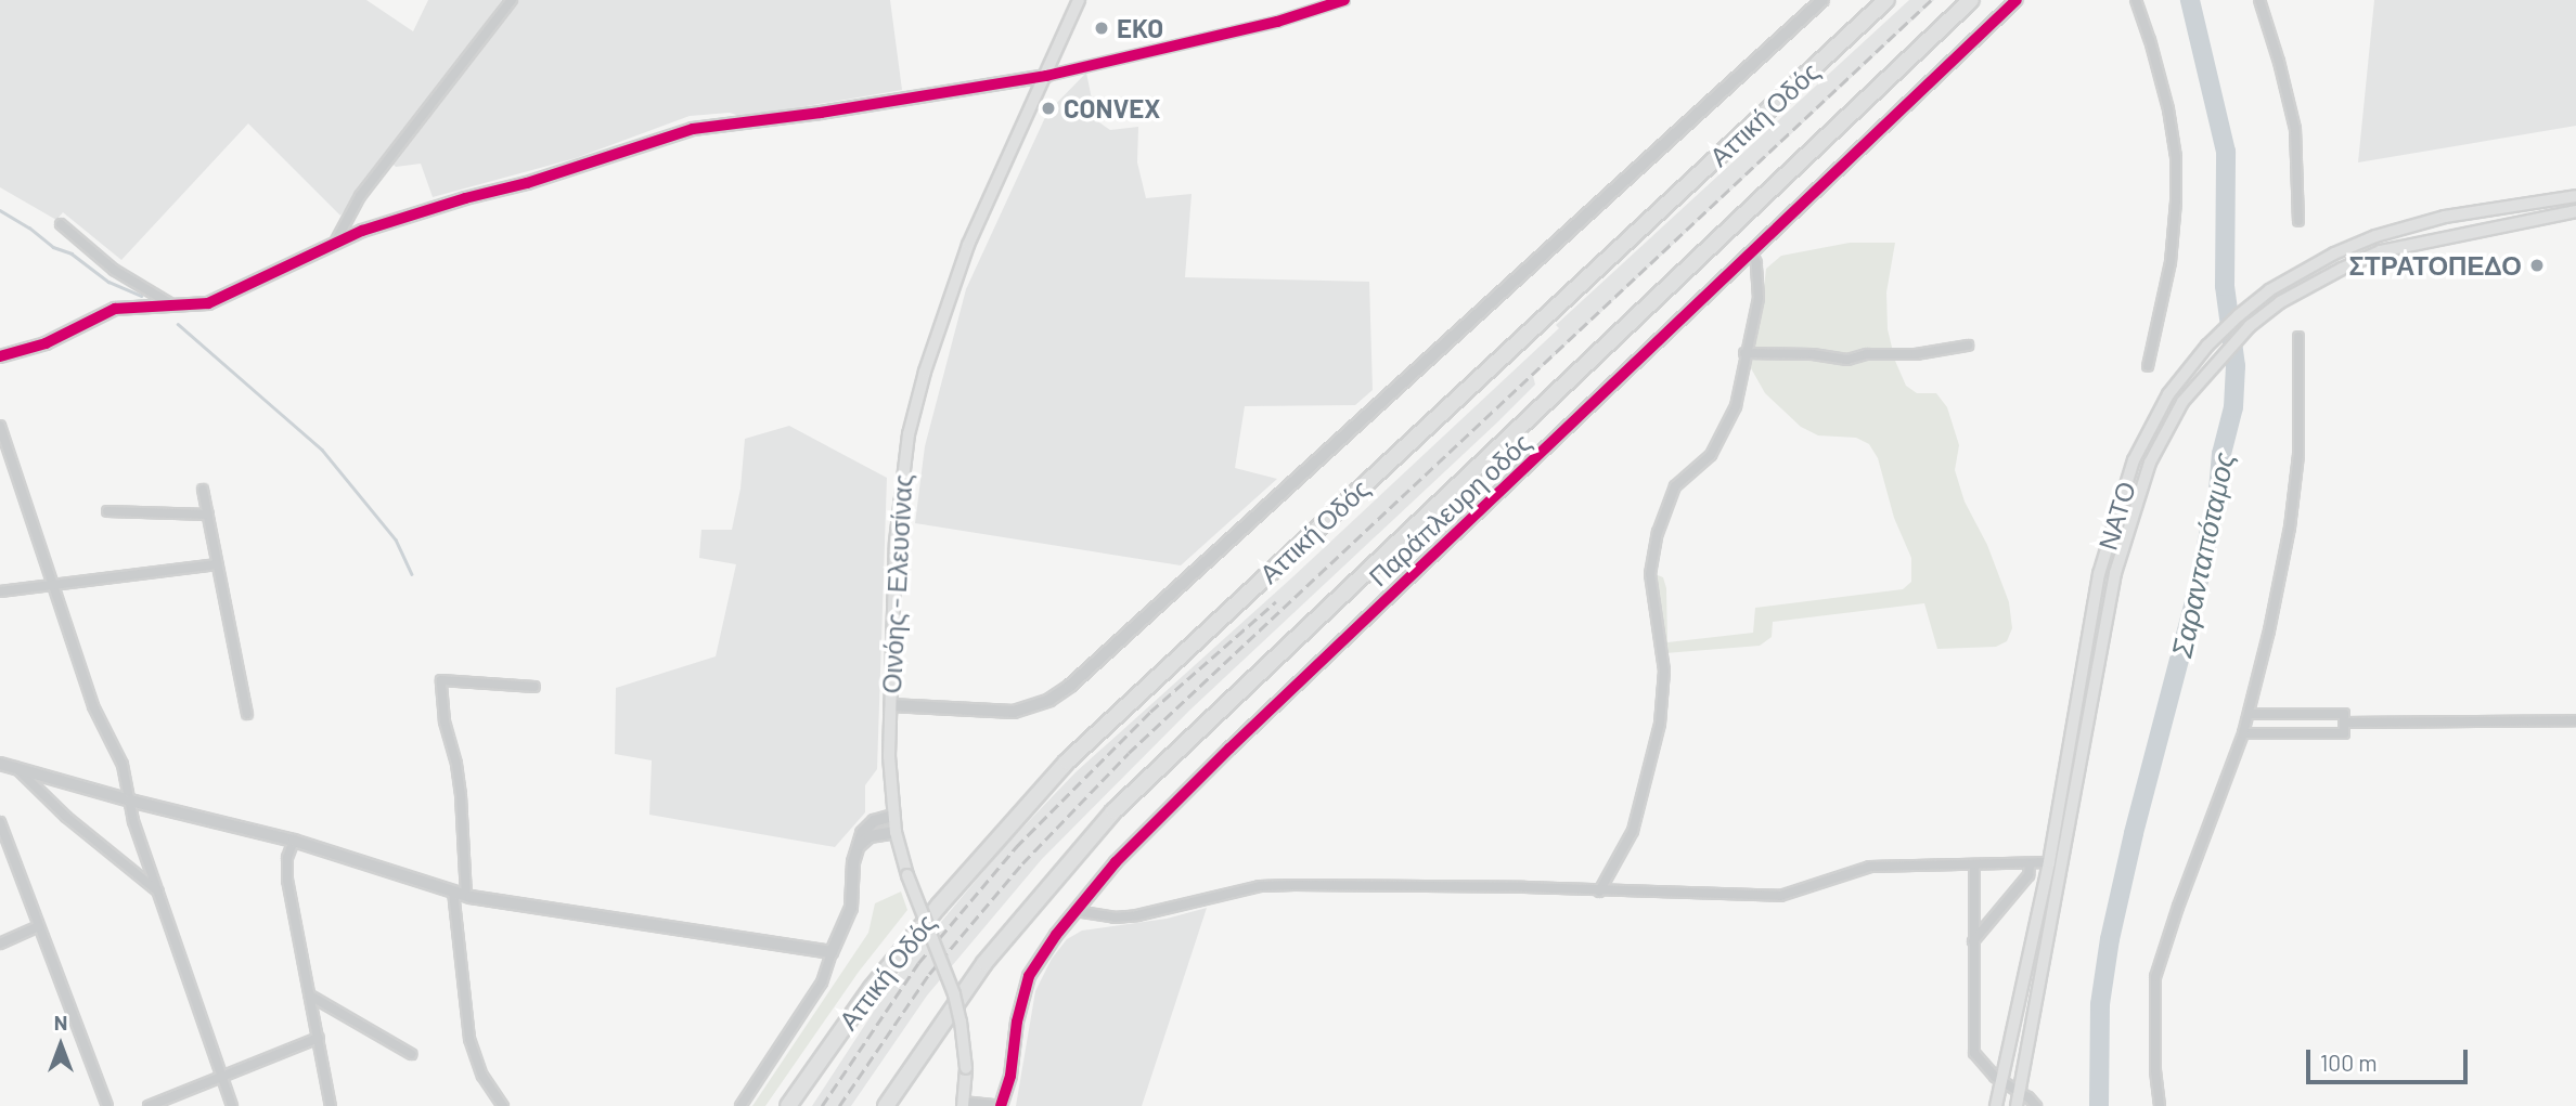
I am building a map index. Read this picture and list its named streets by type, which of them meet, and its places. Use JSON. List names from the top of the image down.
{
  "streets": {
    "highway": ["Αττική Οδός"],
    "main road": ["ΝΑΤΟ", "Οινόης - Ελευσίνας"],
    "street": ["Παράπλευρη οδός"]
  },
  "water": ["Σαρανταπόταμος"],
  "places": ["EKO", "CONVEX", "ΣΤΡΑΤΟΠΕΔΟ"],
  "scale_bar": "100 m",
  "north": "top"
}
